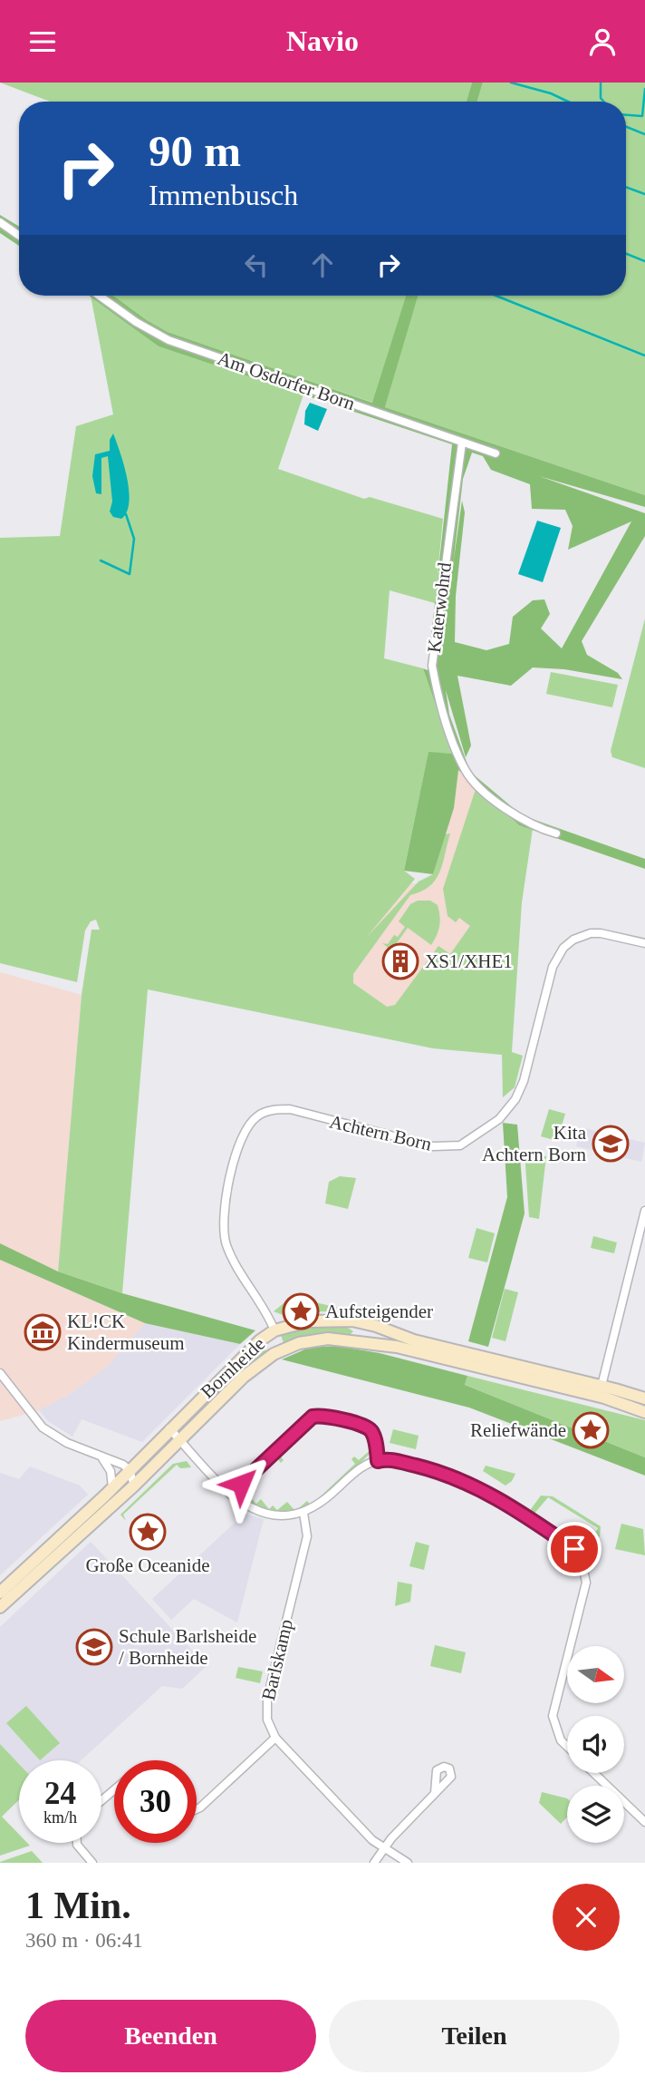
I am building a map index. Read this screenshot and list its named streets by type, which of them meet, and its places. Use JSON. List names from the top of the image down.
{
  "streets": {
    "street": [
      "Am Osdorfer Born",
      "Katerwohrd",
      "Achtern Born",
      "Bornheide",
      "Barlskamp"
    ]
  },
  "crossings": [
    ["Am Osdorfer Born", "Katerwohrd"],
    ["Achtern Born", "Bornheide"]
  ],
  "places": {
    "building": ["XS1/XHE1"],
    "school or university": ["Kita Achtern Born", "Schule Barlsheide / Bornheide"],
    "place": ["Aufsteigender", "Reliefwände", "Große Oceanide"],
    "museum": ["KL!CK Kindermuseum"]
  },
  "north": "right",
  "page": {
    "header": "Navio",
    "turn": ["90 m", "Immenbusch"],
    "speed": "24 km/h",
    "limit": "30",
    "heading": ["1 Min.", "360 m · 06:41"],
    "buttons": ["Beenden", "Teilen"]
  }
}
